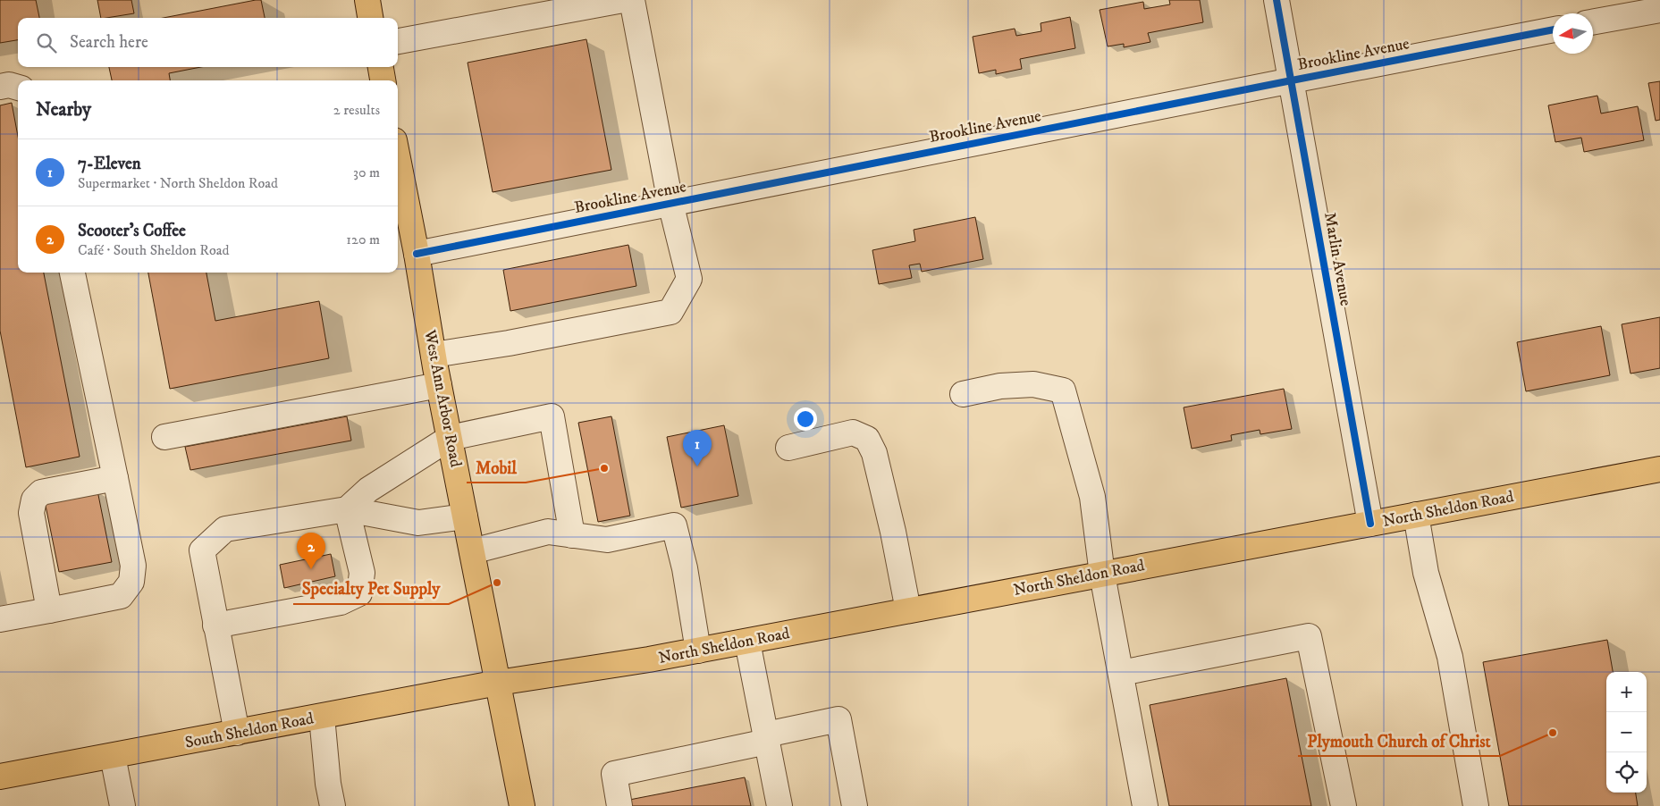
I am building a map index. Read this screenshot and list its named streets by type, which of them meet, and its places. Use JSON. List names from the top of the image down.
{
  "streets": {
    "main road": ["West Ann Arbor Road", "North Sheldon Road", "South Sheldon Road"],
    "street": ["Brookline Avenue", "Marlin Avenue"]
  },
  "crossings": [
    ["Brookline Avenue", "Marlin Avenue"],
    ["Brookline Avenue", "West Ann Arbor Road"],
    ["Marlin Avenue", "North Sheldon Road"],
    ["West Ann Arbor Road", "North Sheldon Road"],
    ["West Ann Arbor Road", "South Sheldon Road"],
    ["North Sheldon Road", "South Sheldon Road"]
  ],
  "places": ["Mobil", "Specialty Pet Supply", "Plymouth Church of Christ"],
  "north": "left",
  "page": {
    "search": "Search here",
    "heading": ["Nearby", "2 results"],
    "list": [
      {
        "mark": "1",
        "name": "7-Eleven",
        "note": "Supermarket · North Sheldon Road",
        "value": "30 m"
      },
      {
        "mark": "2",
        "name": "Scooter's Coffee",
        "note": "Café · South Sheldon Road",
        "value": "120 m"
      }
    ],
    "pins": ["1", "2"],
    "map_buttons": ["+", "−"]
  }
}
